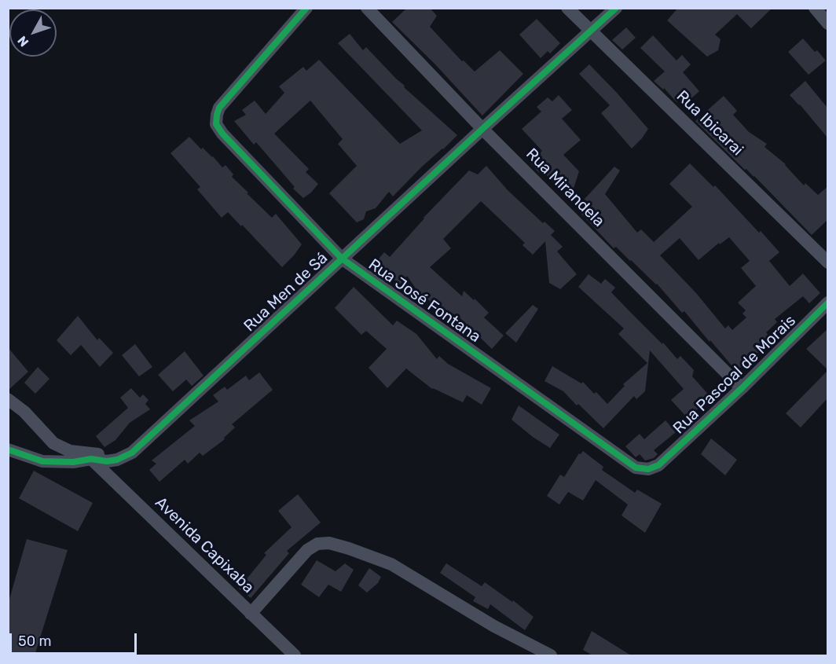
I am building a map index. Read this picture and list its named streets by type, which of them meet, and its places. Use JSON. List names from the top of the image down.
{
  "streets": {
    "street": [
      "Rua Ibicarai",
      "Rua Mirandela",
      "Rua Men de Sá",
      "Rua José Fontana",
      "Rua Pascoal de Morais",
      "Avenida Capixaba"
    ]
  },
  "crossings": [
    ["Rua Ibicarai", "Rua Men de Sá"],
    ["Rua Mirandela", "Rua Men de Sá"],
    ["Rua Mirandela", "Rua Pascoal de Morais"],
    ["Rua Men de Sá", "Rua José Fontana"],
    ["Rua Men de Sá", "Avenida Capixaba"],
    ["Rua José Fontana", "Rua Pascoal de Morais"]
  ],
  "scale_bar": "50 m",
  "north": "bottom left"
}
